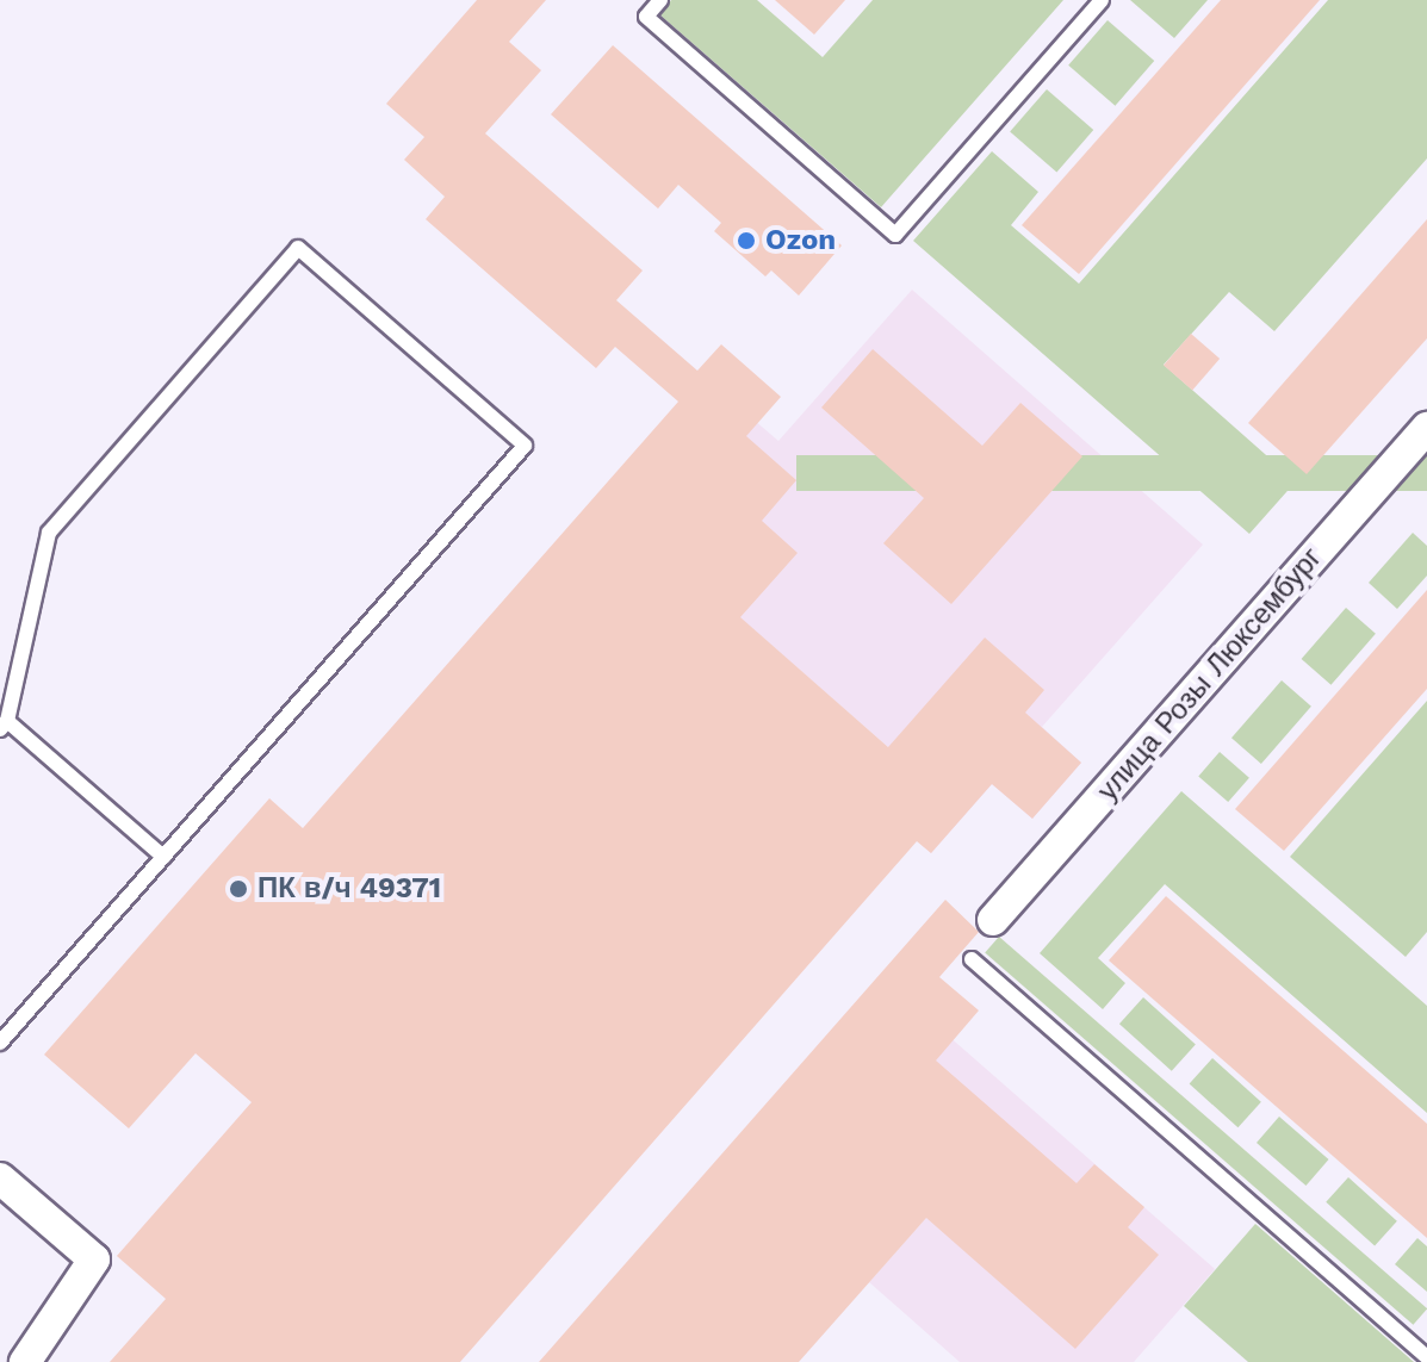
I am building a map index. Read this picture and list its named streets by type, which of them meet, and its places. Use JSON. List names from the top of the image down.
{
  "streets": {
    "street": ["улица Розы Люксембург"]
  },
  "places": ["Ozon", "ПК в/ч 49371"]
}
